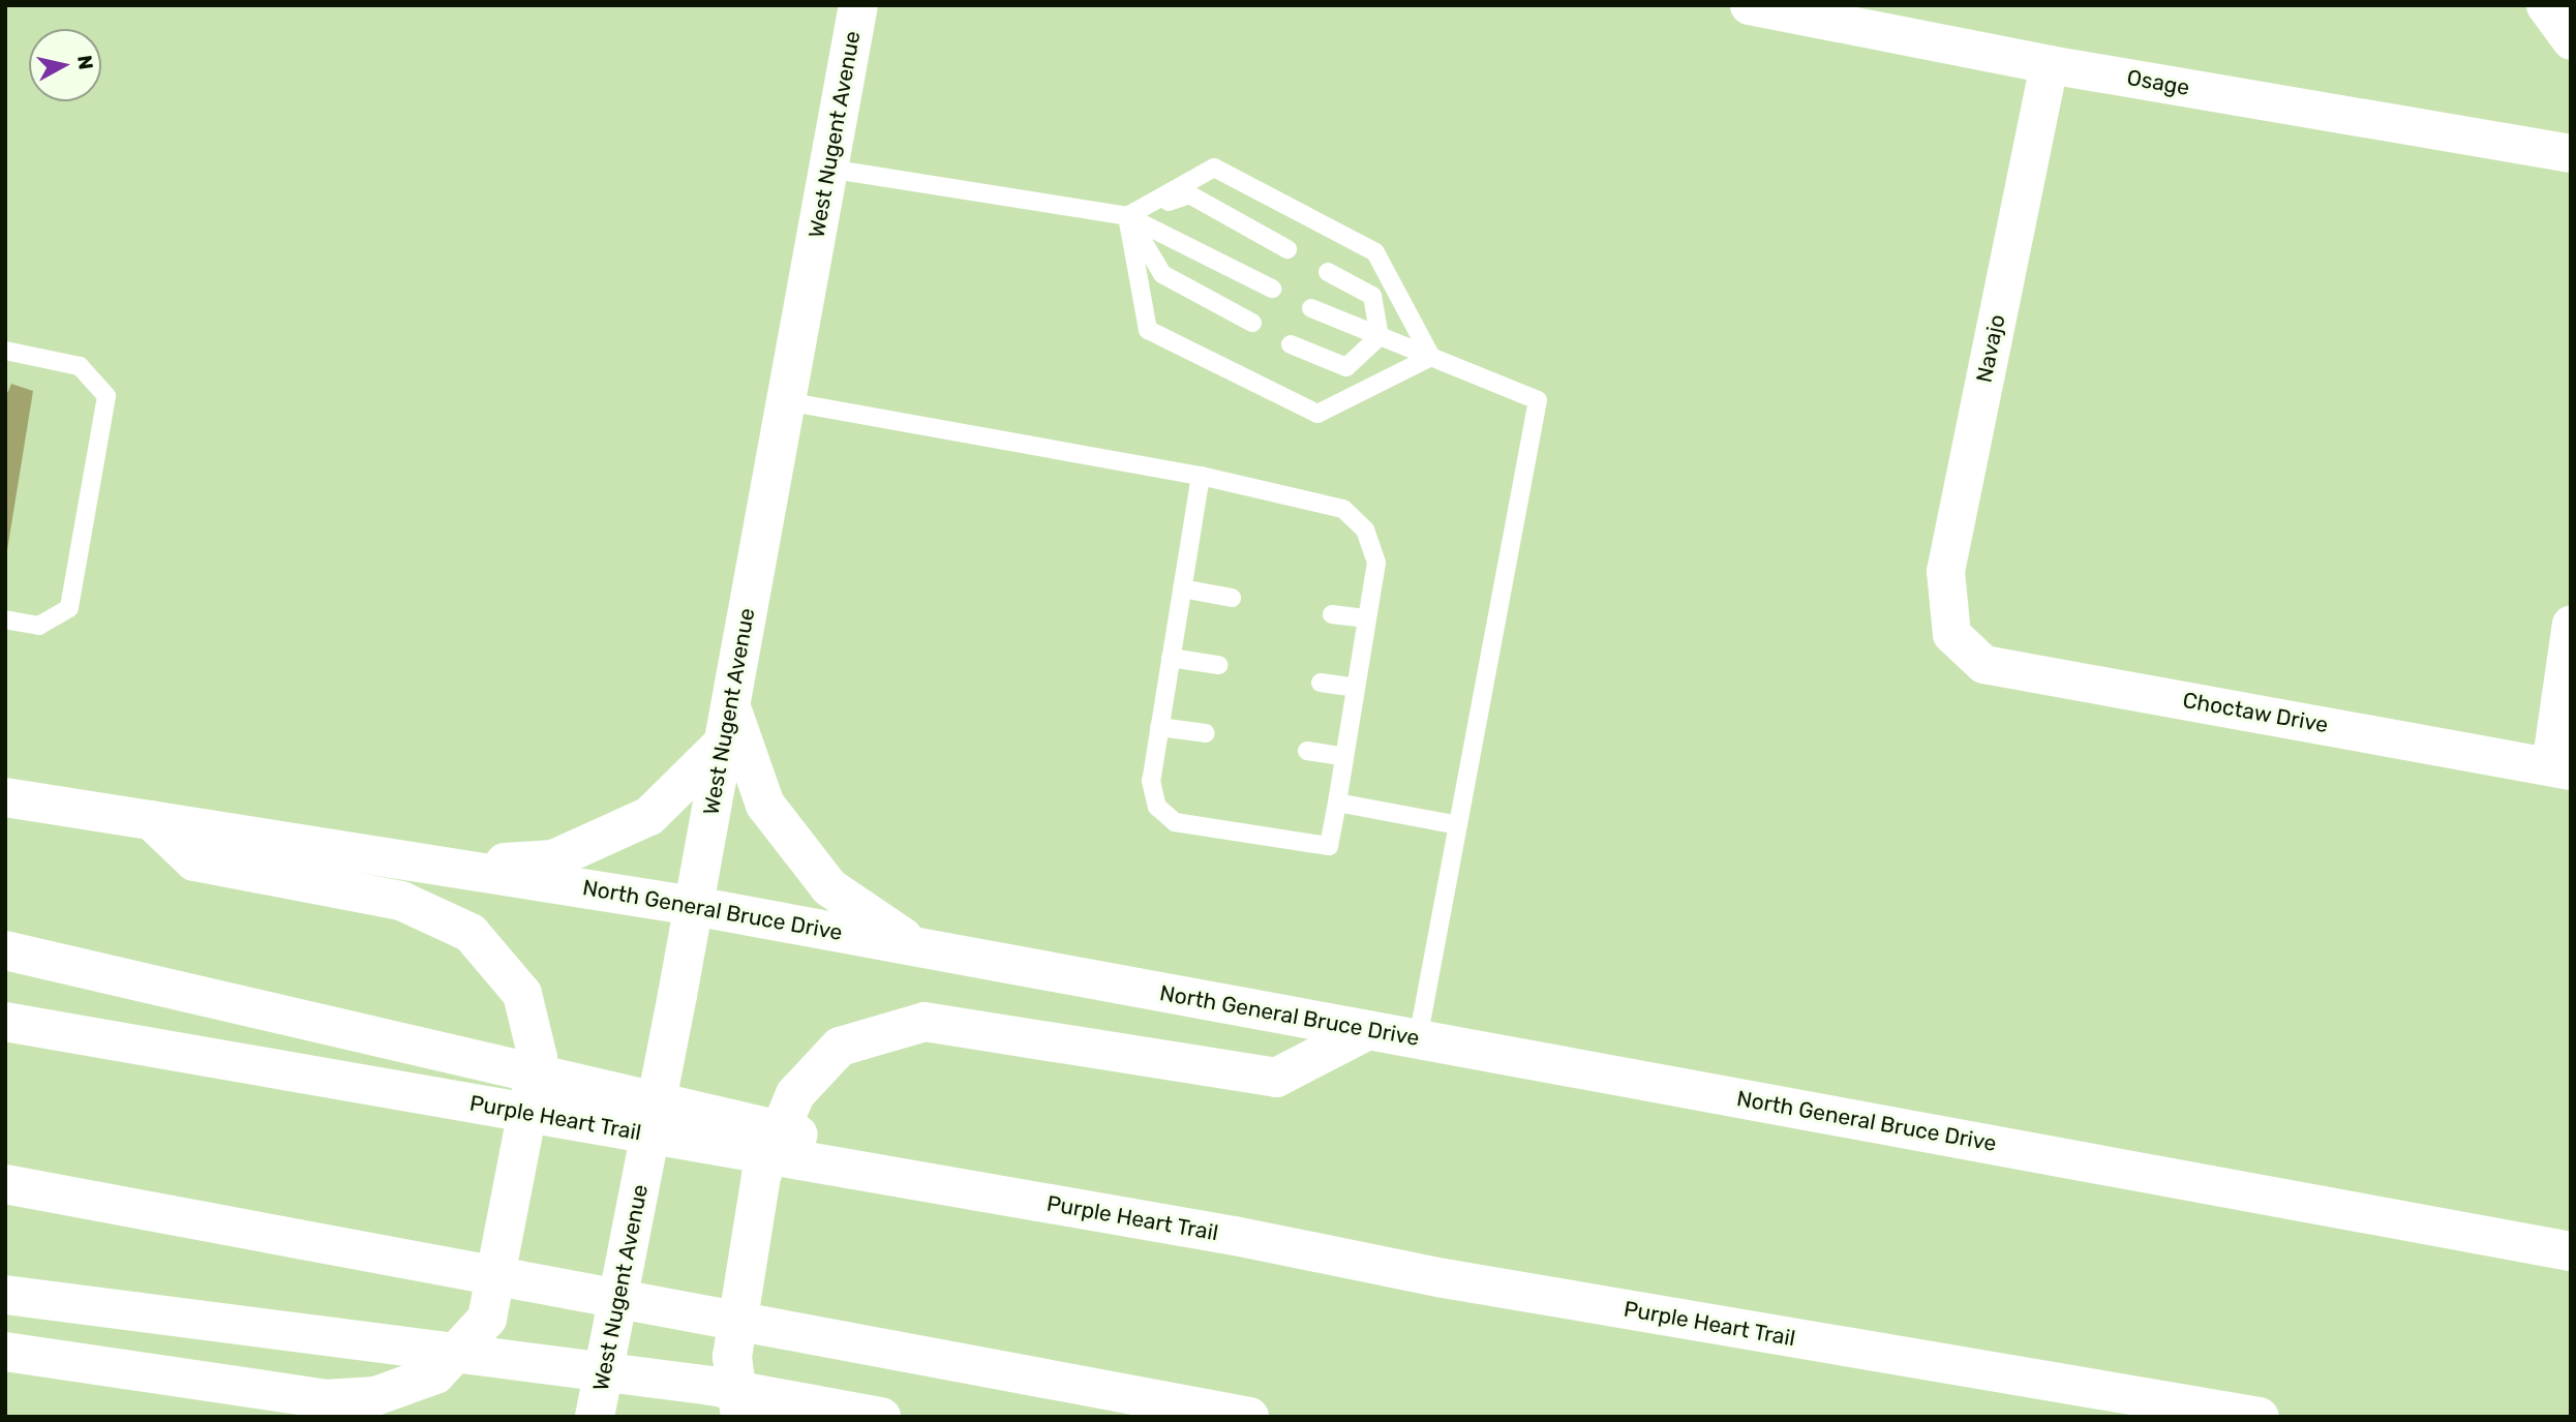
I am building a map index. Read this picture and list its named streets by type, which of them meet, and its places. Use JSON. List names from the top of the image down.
{
  "streets": {
    "main road": ["West Nugent Avenue", "North General Bruce Drive", "Purple Heart Trail"],
    "street": ["Osage", "Navajo", "Choctaw Drive"]
  },
  "crossings": [
    ["Osage", "Navajo"],
    ["West Nugent Avenue", "North General Bruce Drive"],
    ["Navajo", "Choctaw Drive"]
  ],
  "north": "right"
}
